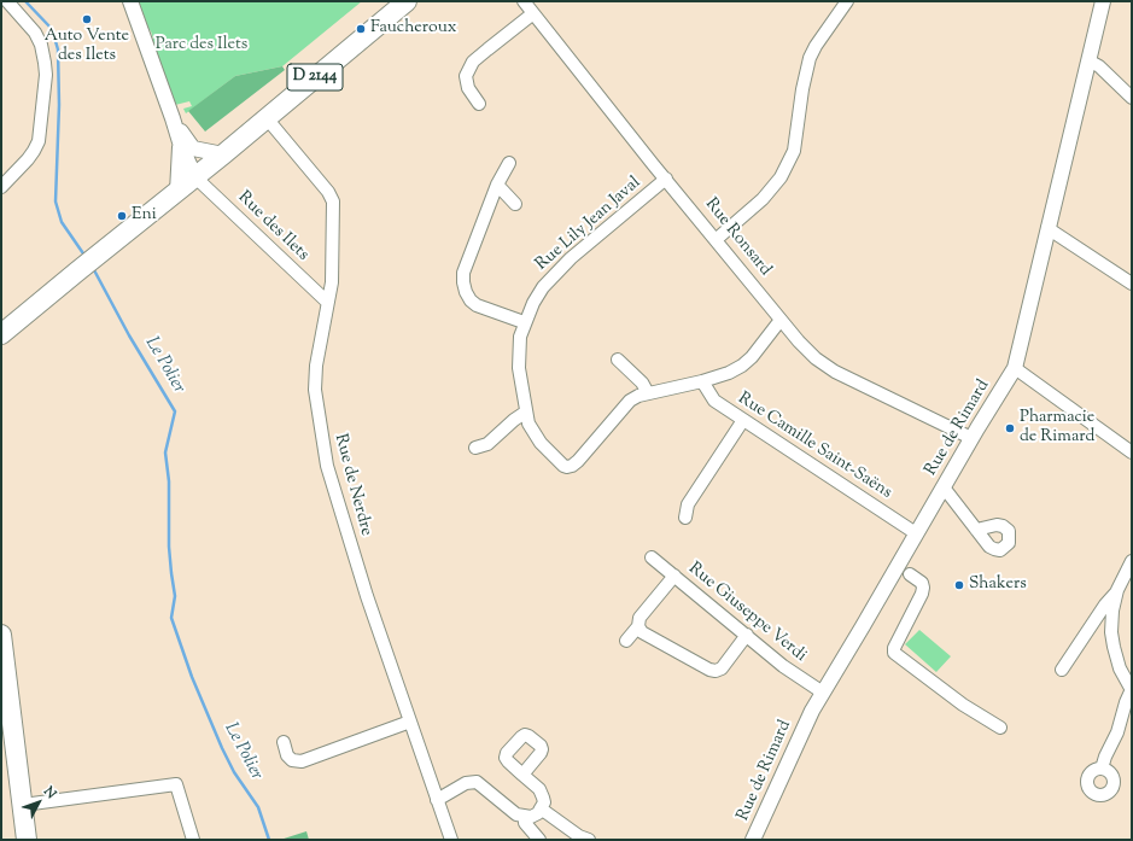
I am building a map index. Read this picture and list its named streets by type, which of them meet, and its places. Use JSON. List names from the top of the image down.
{
  "streets": {
    "main road": ["D 2144"],
    "street": [
      "Rue Lily Jean Javal",
      "Rue des Ilets",
      "Rue Ronsard",
      "Rue de Rimard",
      "Rue Camille Saint-Saëns",
      "Rue de Nerdre",
      "Rue Giuseppe Verdi"
    ]
  },
  "crossings": [
    ["D 2144", "Rue des Ilets"],
    ["D 2144", "Rue de Nerdre"],
    ["Rue Lily Jean Javal", "Rue Ronsard"],
    ["Rue des Ilets", "Rue de Nerdre"],
    ["Rue Ronsard", "Rue de Rimard"],
    ["Rue de Rimard", "Rue Camille Saint-Saëns"],
    ["Rue de Rimard", "Rue Giuseppe Verdi"]
  ],
  "water": ["Le Polier"],
  "parks": ["Parc des Ilets"],
  "places": [
    "Auto Vente des Ilets",
    "Faucheroux",
    "Eni",
    "Pharmacie de Rimard",
    "Shakers"
  ],
  "north": "top right"
}
